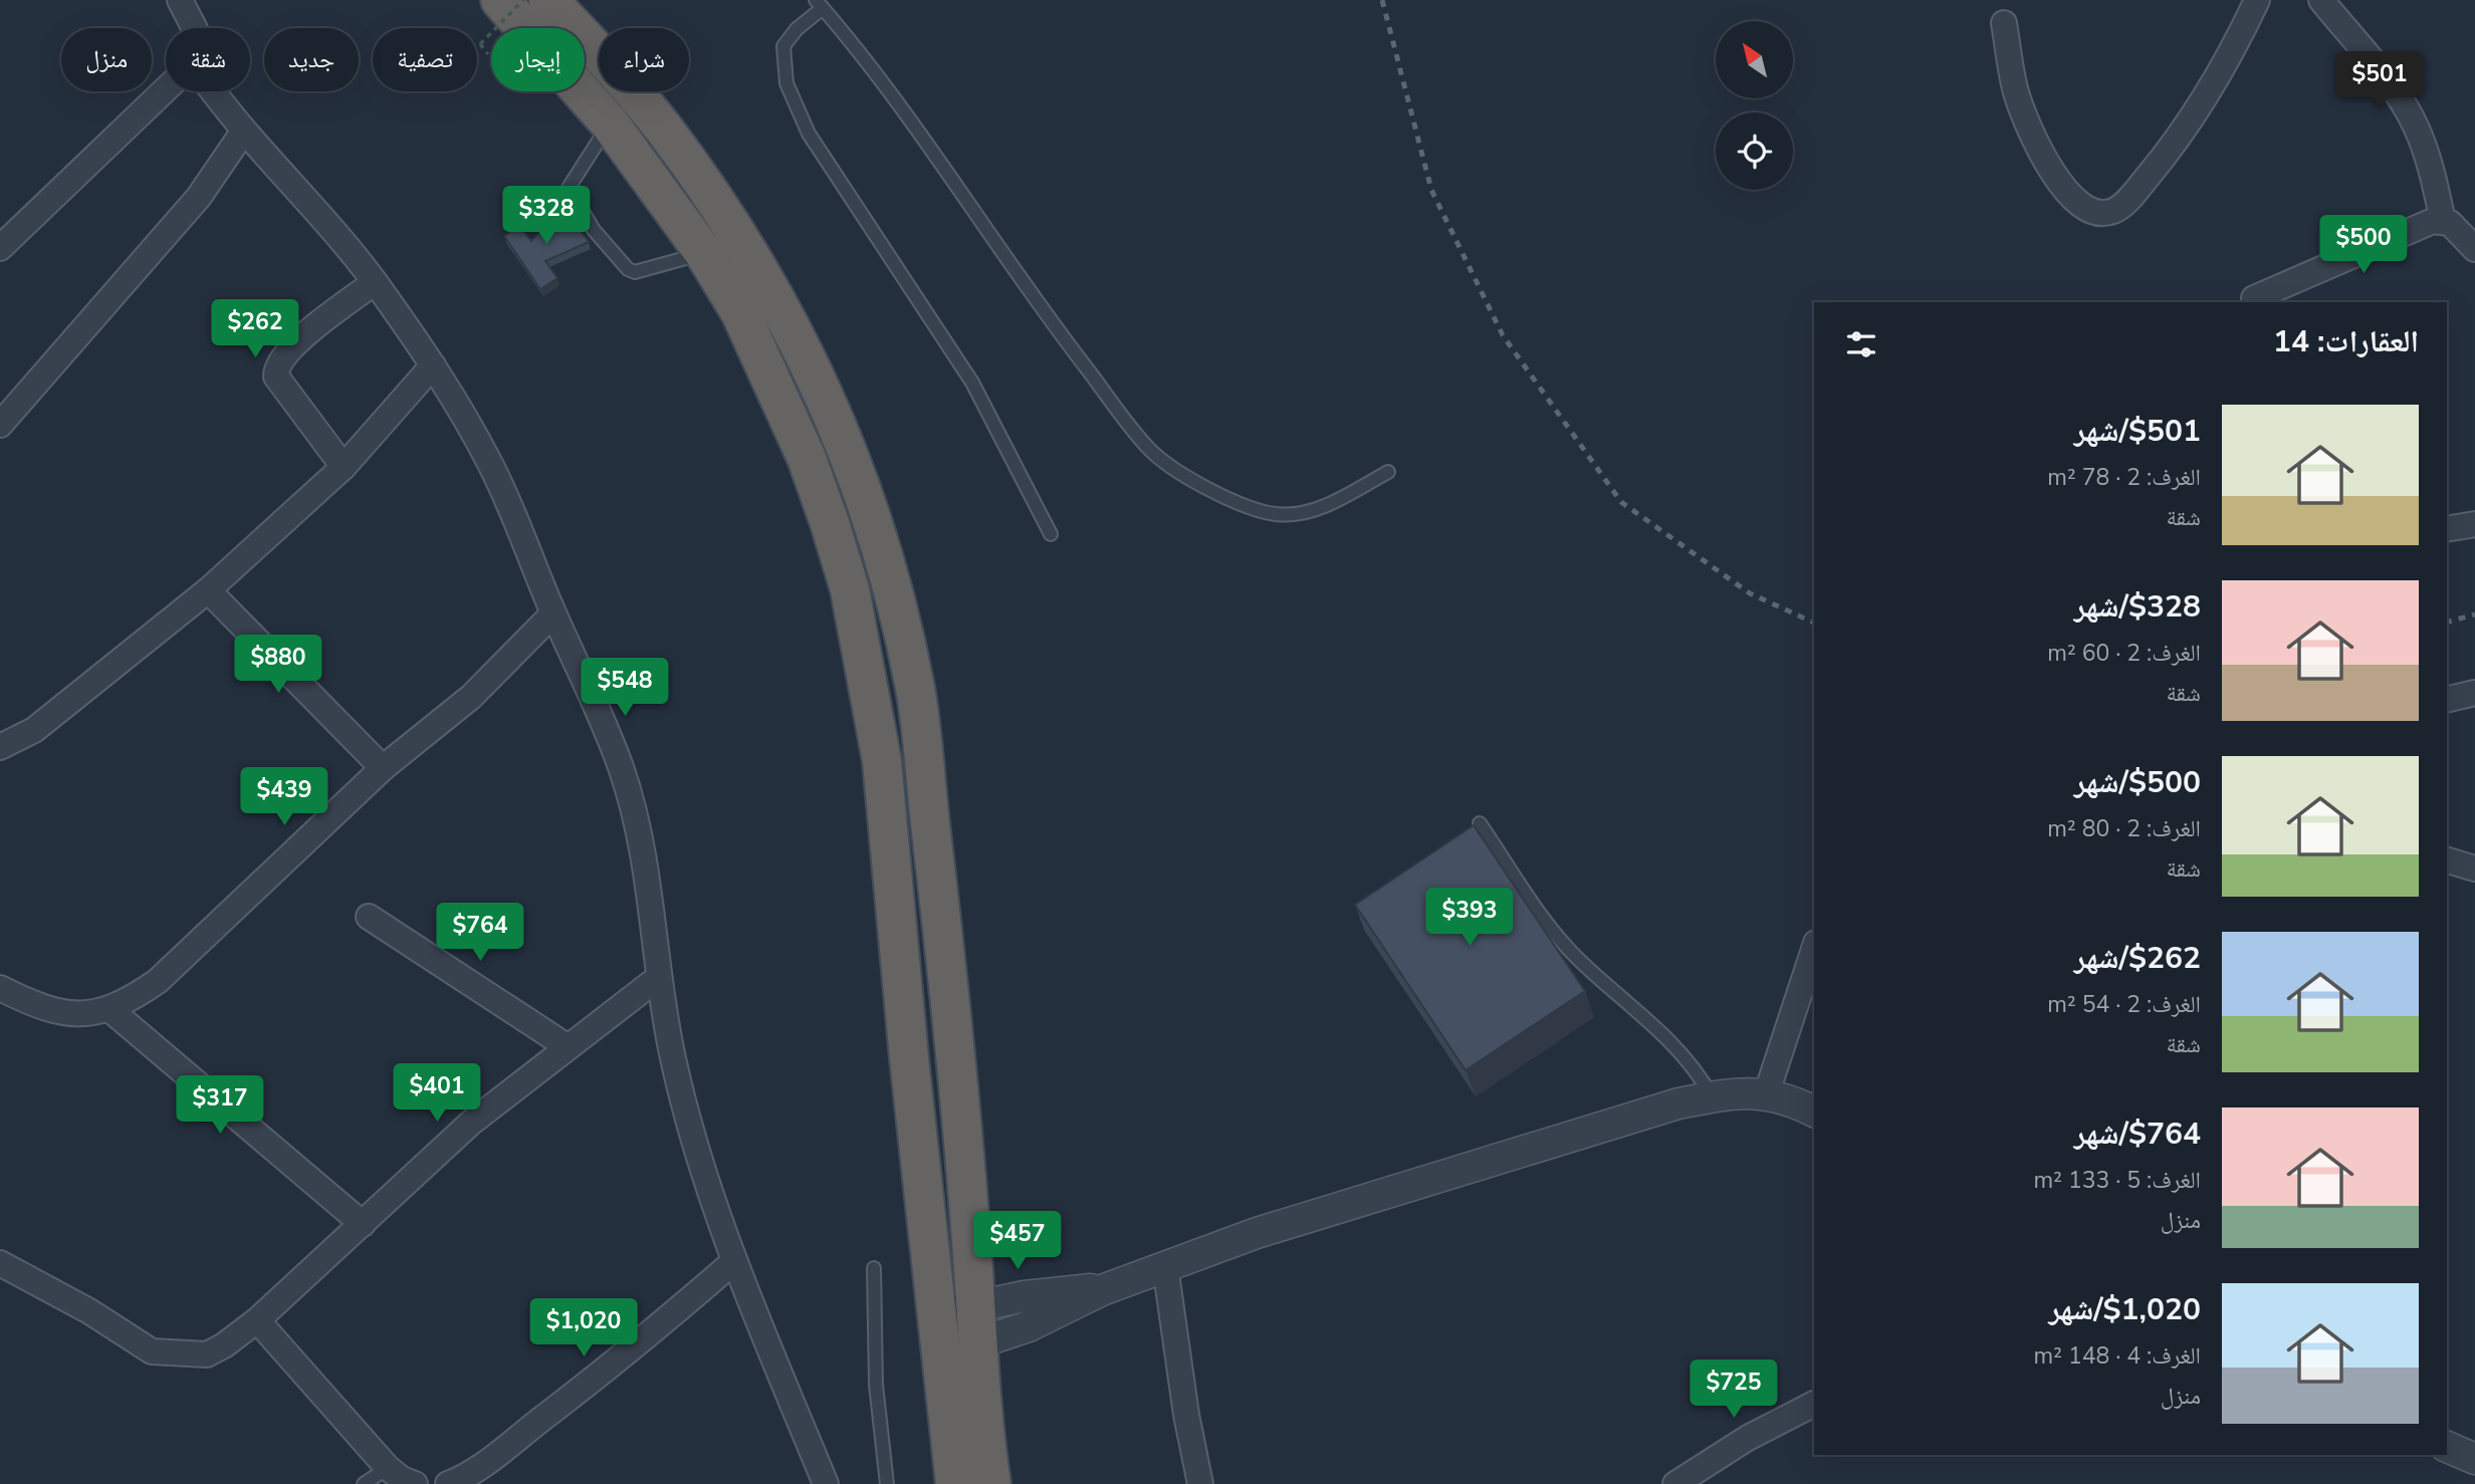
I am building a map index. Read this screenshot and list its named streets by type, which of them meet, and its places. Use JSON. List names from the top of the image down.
{
  "north": "top left",
  "page": {
    "chip": [
      "شراء",
      "إيجار",
      "تصفية",
      "جديد",
      "شقة",
      "منزل"
    ],
    "price": [
      "$501",
      "$328",
      "$500",
      "$262",
      "$880",
      "$548",
      "$439",
      "$393",
      "$764",
      "$401",
      "$317",
      "$457",
      "$1,020",
      "$725"
    ],
    "heading": "العقارات: 14",
    "list": [
      {
        "name": "$501/شهر",
        "note": "الغرف: 2 · 78 m² · شقة"
      },
      {
        "name": "$328/شهر",
        "note": "الغرف: 2 · 60 m² · شقة"
      },
      {
        "name": "$500/شهر",
        "note": "الغرف: 2 · 80 m² · شقة"
      },
      {
        "name": "$262/شهر",
        "note": "الغرف: 2 · 54 m² · شقة"
      },
      {
        "name": "$764/شهر",
        "note": "الغرف: 5 · 133 m² · منزل"
      },
      {
        "name": "$1,020/شهر",
        "note": "الغرف: 4 · 148 m² · منزل"
      }
    ]
  }
}
